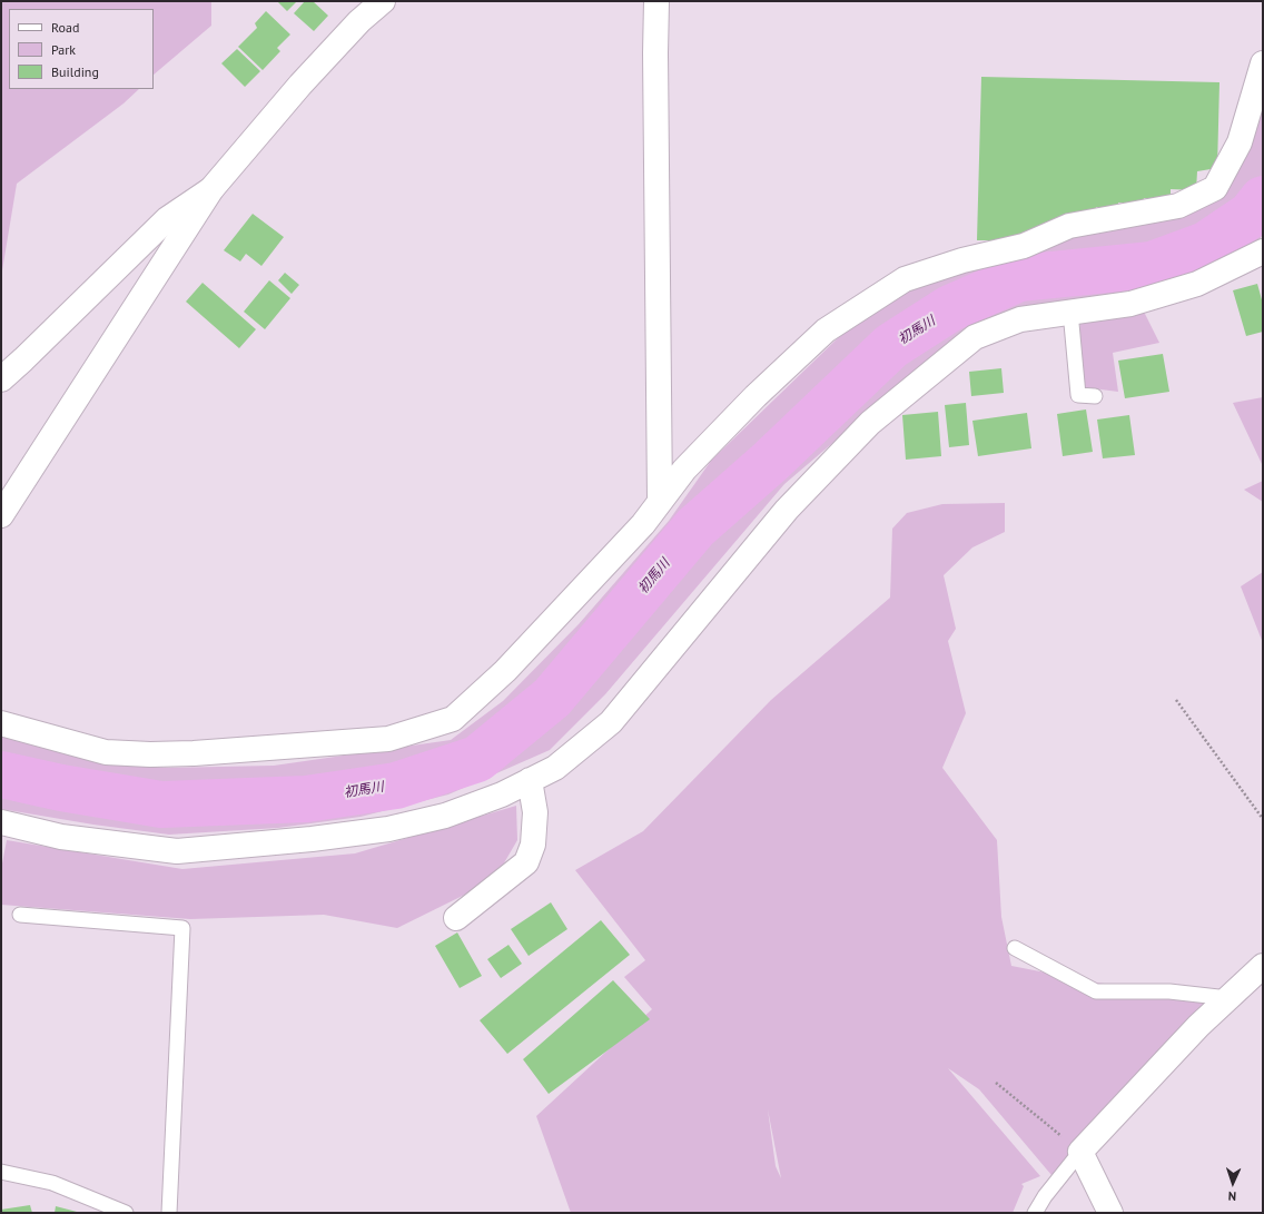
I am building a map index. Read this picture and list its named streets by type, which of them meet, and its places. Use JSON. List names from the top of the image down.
{
  "water": ["初馬川"],
  "legend": ["Road", "Park", "Building"],
  "north": "bottom"
}
